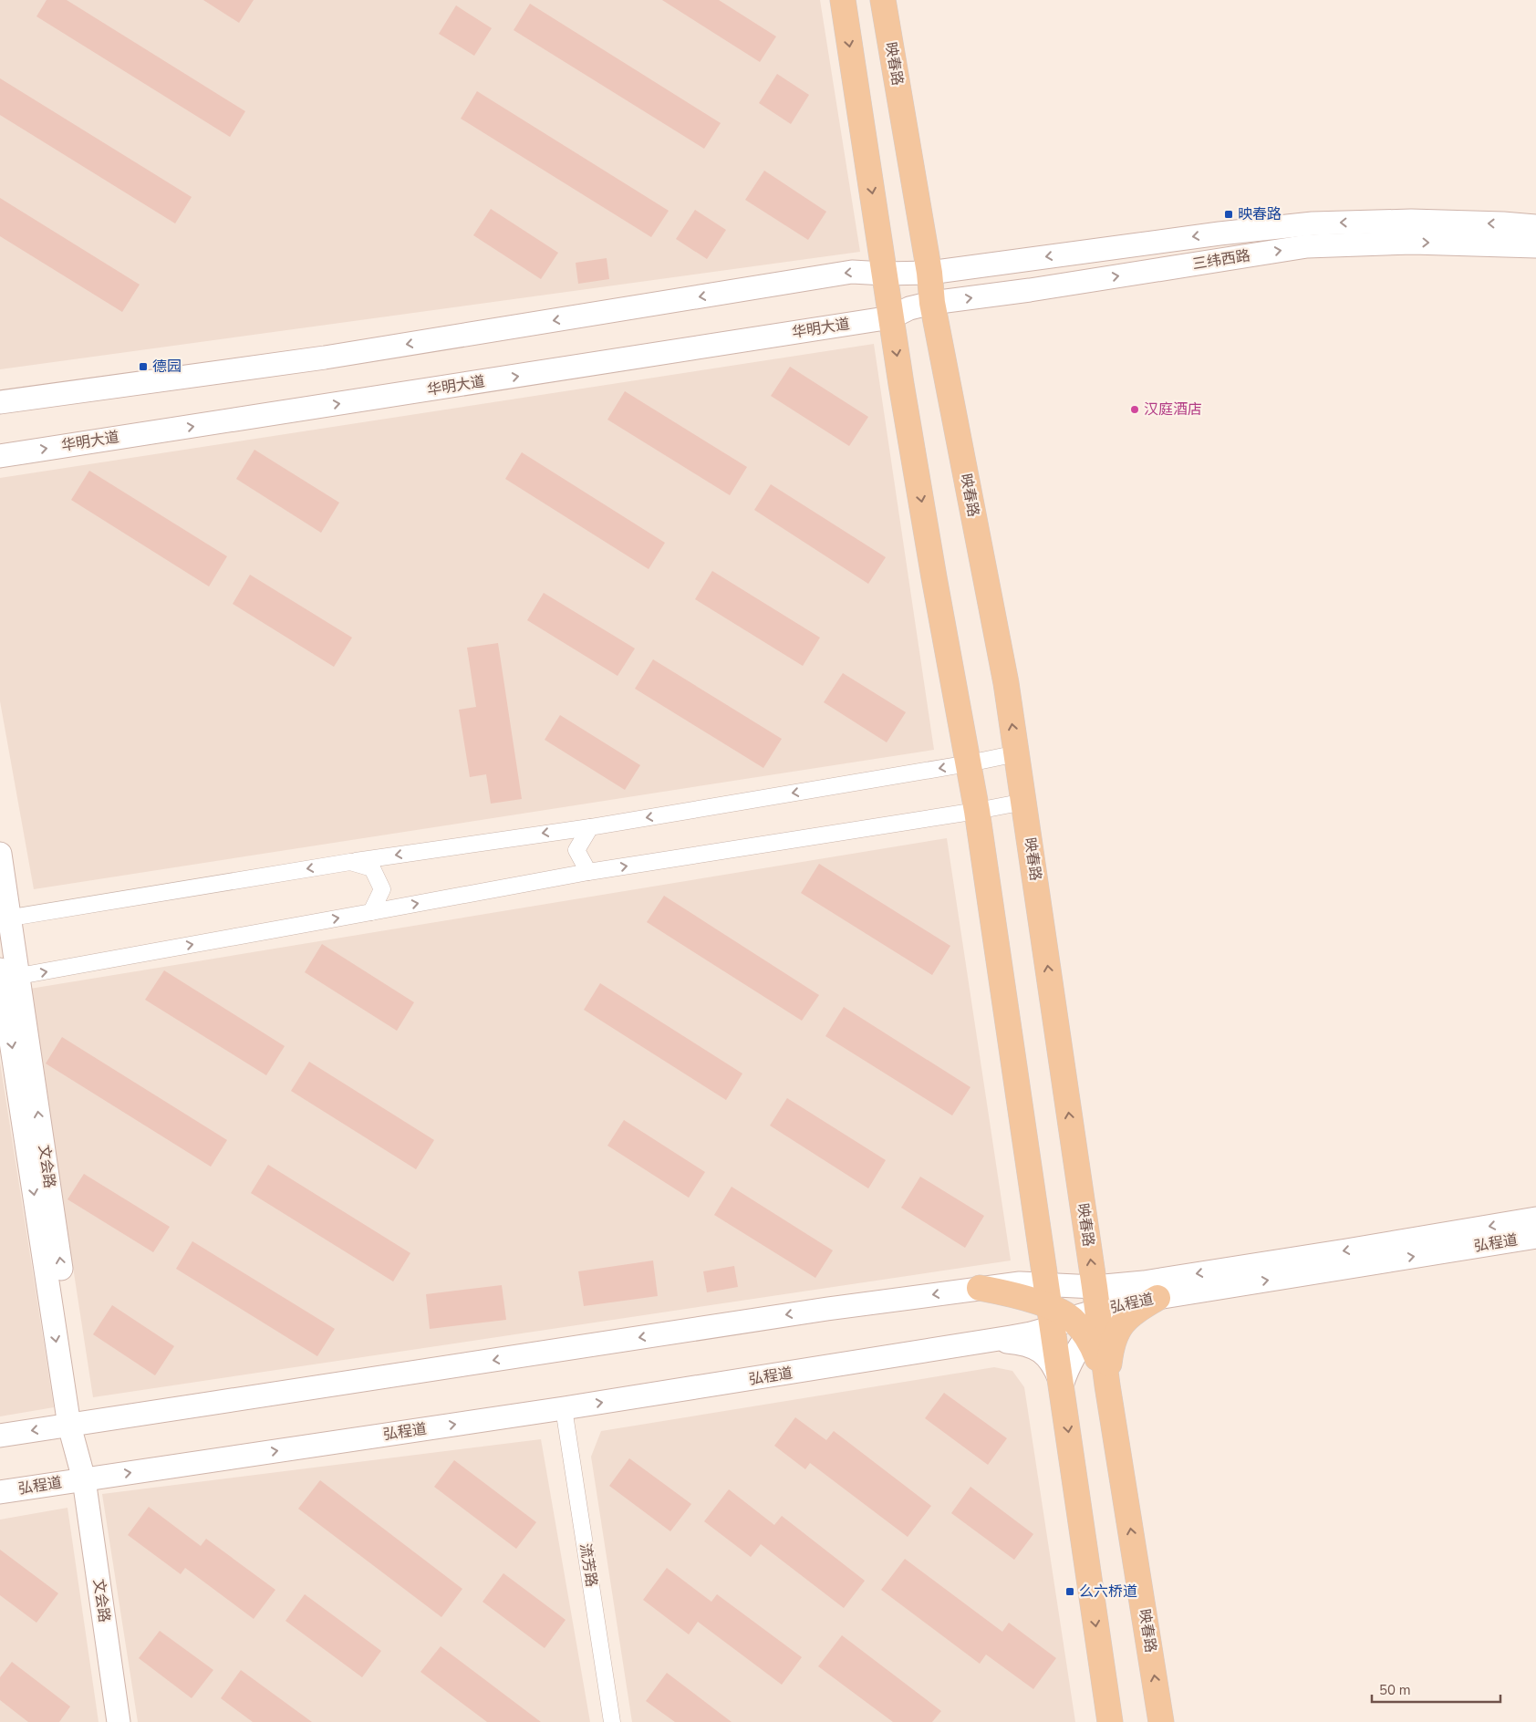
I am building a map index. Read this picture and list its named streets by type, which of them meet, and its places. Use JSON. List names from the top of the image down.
{
  "streets": {
    "main road": [
      "映春路",
      "三纬西路",
      "华明大道",
      "文会路",
      "弘程道"
    ],
    "street": ["流芳路"]
  },
  "crossings": [
    ["映春路", "三纬西路"],
    ["映春路", "华明大道"],
    ["映春路", "弘程道"],
    ["三纬西路", "华明大道"],
    ["文会路", "弘程道"],
    ["弘程道", "流芳路"]
  ],
  "places": {
    "transit": ["映春路", "德园", "么六桥道"],
    "other": ["汉庭酒店"]
  },
  "scale_bar": "50 m"
}
